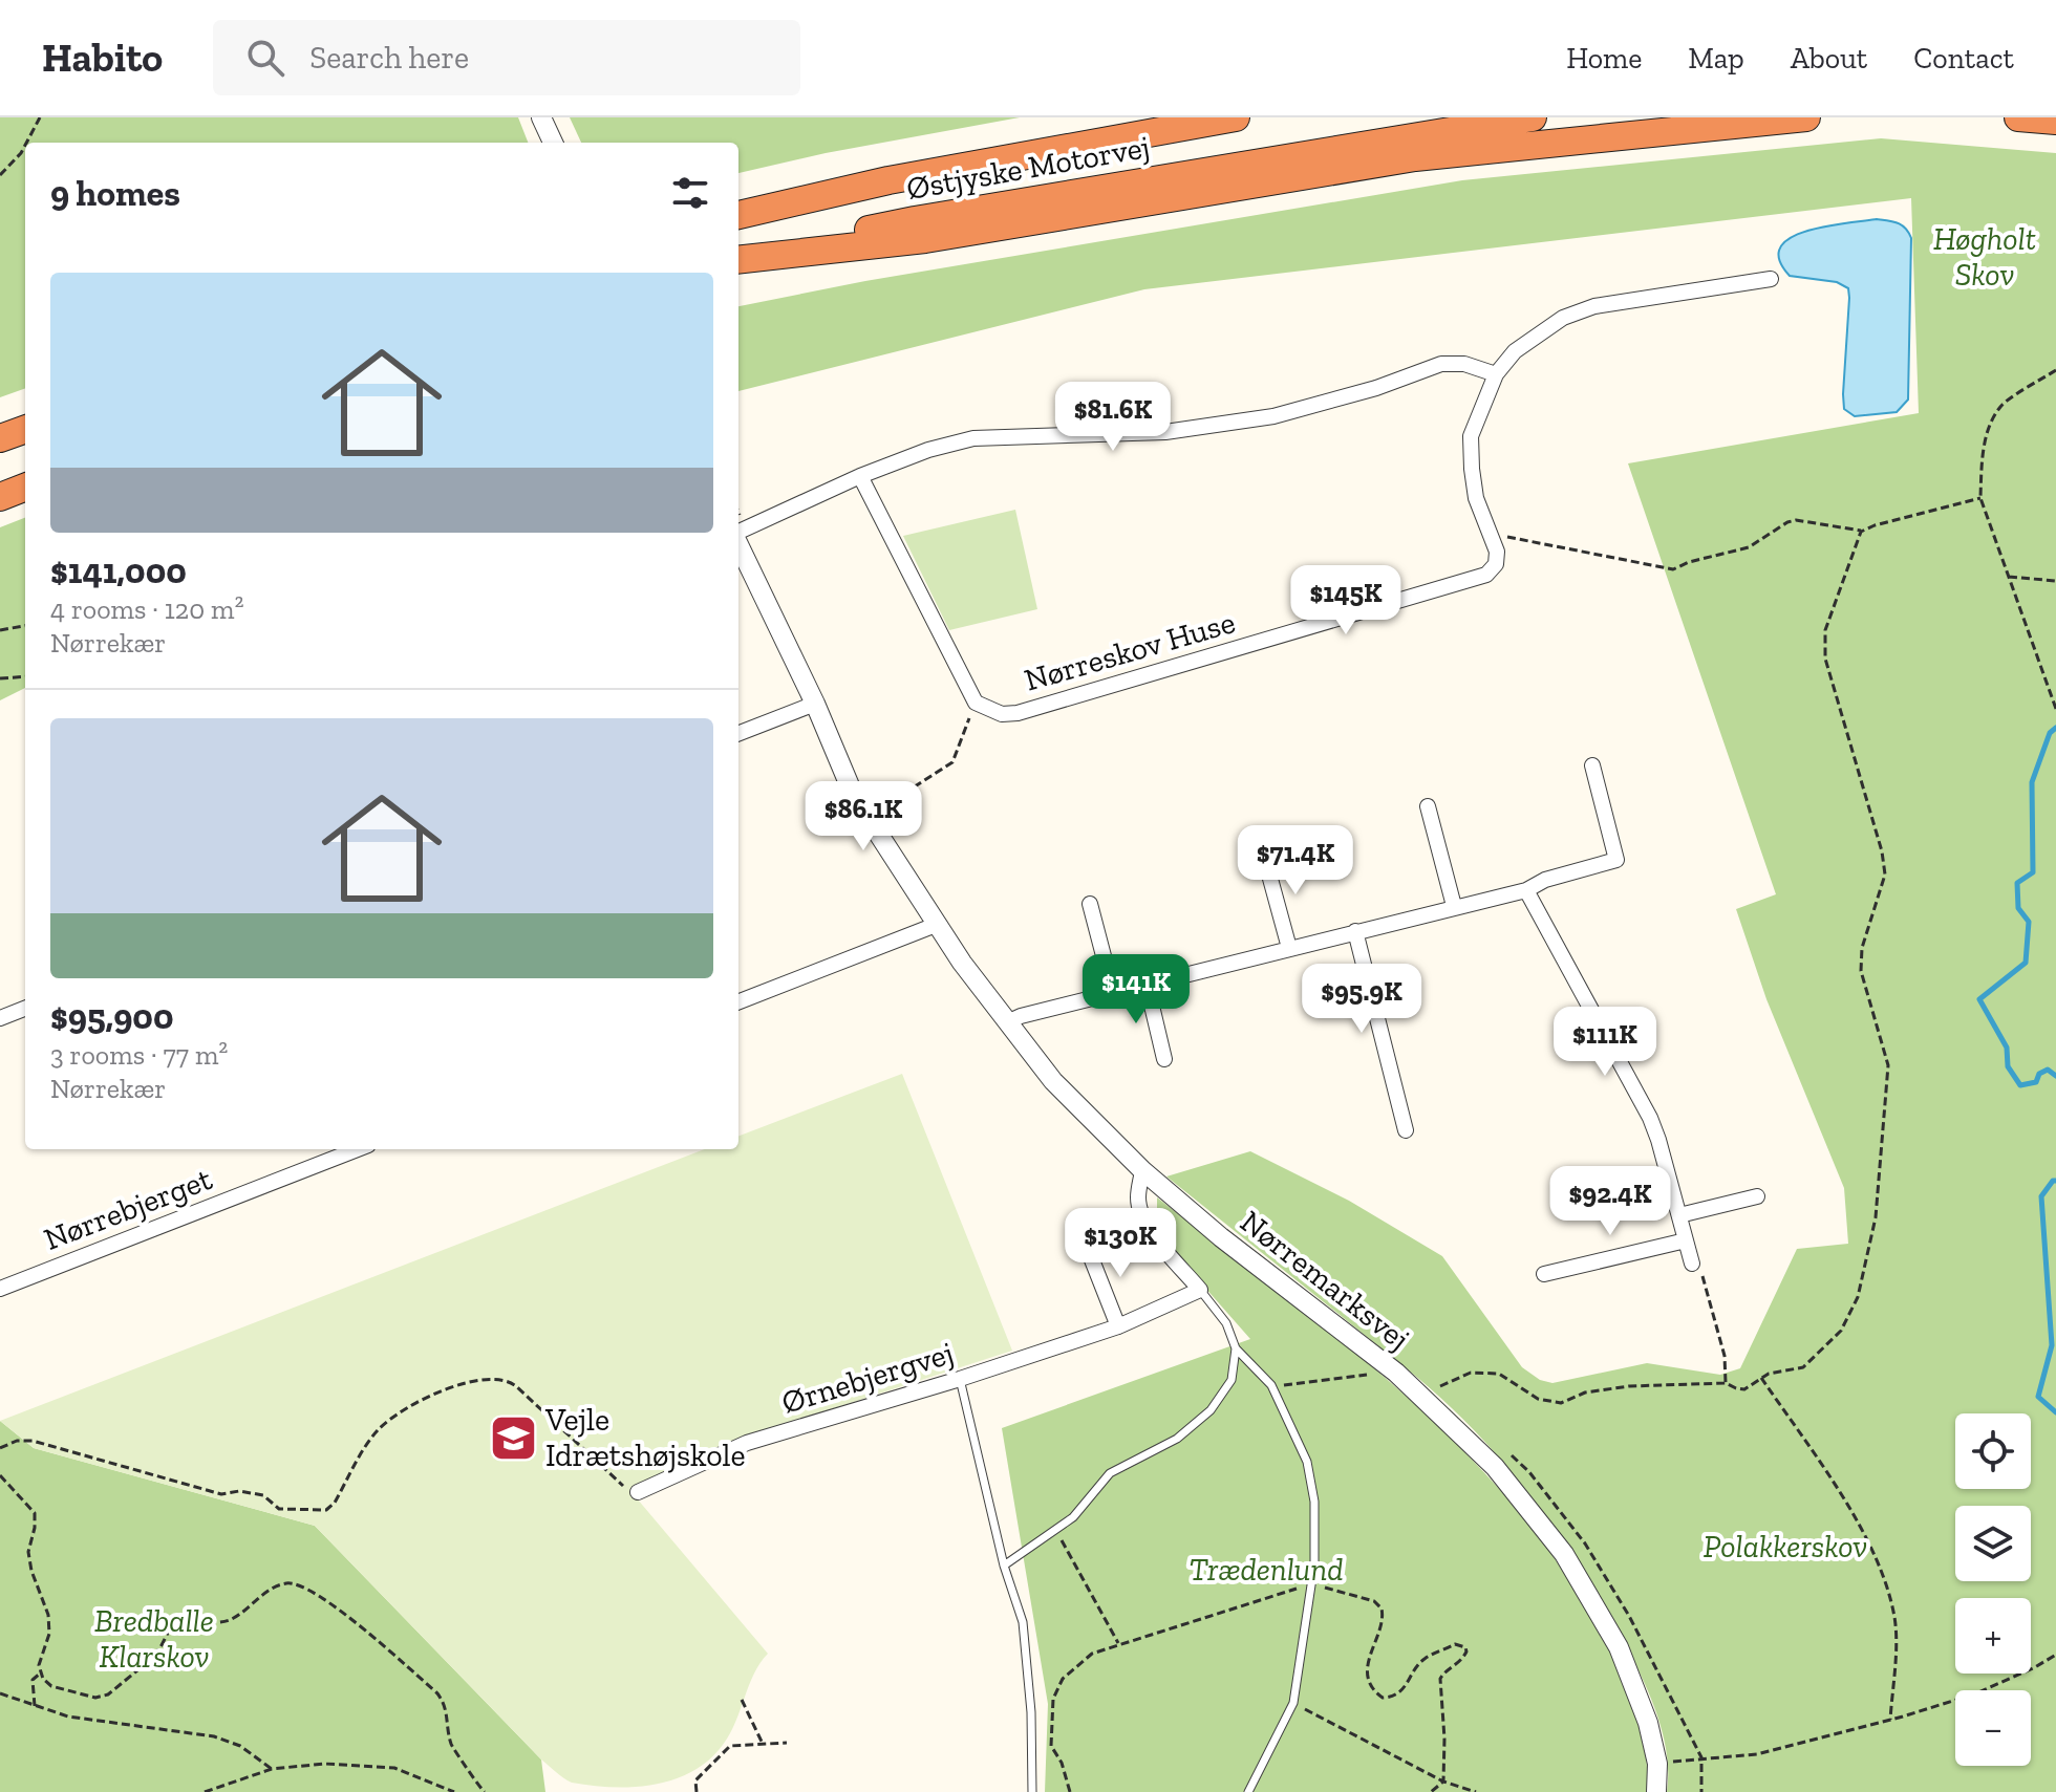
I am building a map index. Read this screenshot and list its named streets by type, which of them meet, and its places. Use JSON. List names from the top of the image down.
{
  "streets": {
    "highway": ["Østjyske Motorvej"],
    "street": [
      "Nørreskov Huse",
      "Nørrebjerget",
      "Nørremarksvej",
      "Ørnebjergvej"
    ]
  },
  "parks": [
    "Høgholt Skov",
    "Polakkerskov",
    "Trædenlund",
    "Bredballe Klarskov"
  ],
  "places": {
    "school or university": ["Vejle Idrætshøjskole"]
  },
  "page": {
    "header": "Habito",
    "search": "Search here",
    "nav": [
      "Home",
      "Map",
      "About",
      "Contact"
    ],
    "heading": "9 homes",
    "list": [
      {
        "name": "$141,000",
        "note": "4 rooms · 120 m² · Nørrekær"
      },
      {
        "name": "$95,900",
        "note": "3 rooms · 77 m² · Nørrekær"
      }
    ],
    "price": [
      "$81.6K",
      "$145K",
      "$86.1K",
      "$71.4K",
      "$141K",
      "$95.9K",
      "$111K",
      "$92.4K",
      "$130K"
    ],
    "map_buttons": ["+", "−"]
  }
}
